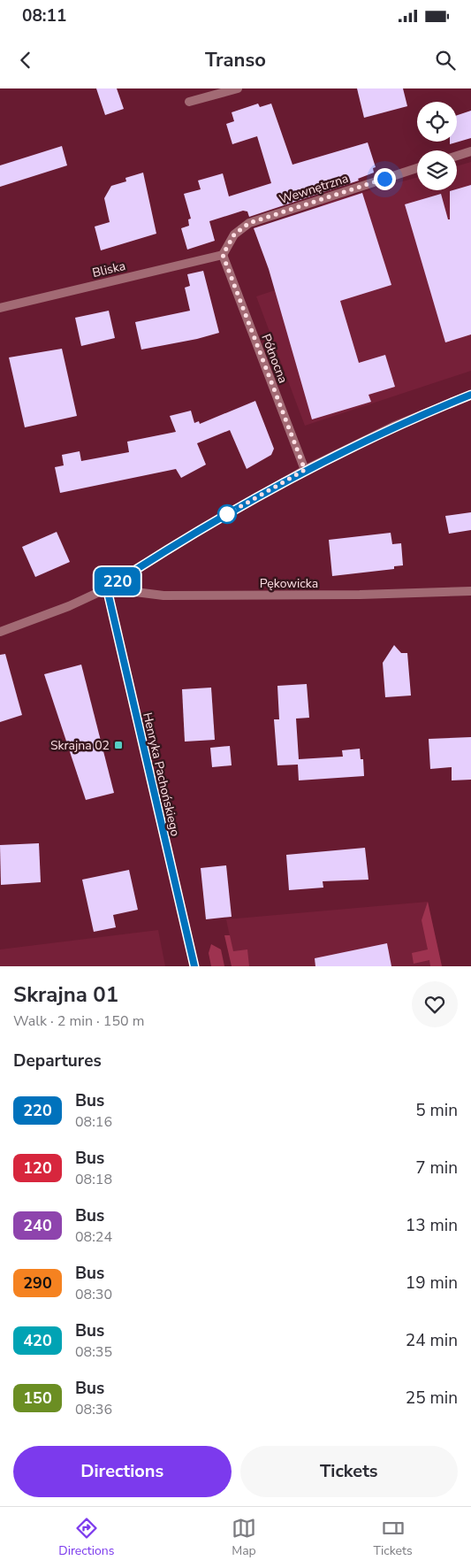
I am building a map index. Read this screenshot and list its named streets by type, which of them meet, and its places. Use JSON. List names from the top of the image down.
{
  "streets": {
    "street": [
      "Wewnętrzna",
      "Bliska",
      "Północna",
      "Pękowicka",
      "Henryka Pachońskiego"
    ]
  },
  "crossings": [
    ["Wewnętrzna", "Bliska"],
    ["Wewnętrzna", "Północna"],
    ["Bliska", "Północna"],
    ["Pękowicka", "Henryka Pachońskiego"]
  ],
  "places": {
    "transit": ["Skrajna 02"]
  },
  "lines": ["bus line 220"],
  "page": {
    "status": "08:11",
    "header": "Transo",
    "on_map": "220",
    "heading": [
      ["Skrajna 01", "Walk · 2 min · 150 m"],
      "Departures"
    ],
    "list": [
      {
        "mark": "220",
        "name": "Bus",
        "note": "08:16",
        "value": "5 min"
      },
      {
        "mark": "120",
        "name": "Bus",
        "note": "08:18",
        "value": "7 min"
      },
      {
        "mark": "240",
        "name": "Bus",
        "note": "08:24",
        "value": "13 min"
      },
      {
        "mark": "290",
        "name": "Bus",
        "note": "08:30",
        "value": "19 min"
      },
      {
        "mark": "420",
        "name": "Bus",
        "note": "08:35",
        "value": "24 min"
      },
      {
        "mark": "150",
        "name": "Bus",
        "note": "08:36",
        "value": "25 min"
      }
    ],
    "buttons": ["Directions", "Tickets"],
    "tabs": ["Directions", "Map", "Tickets"]
  }
}
